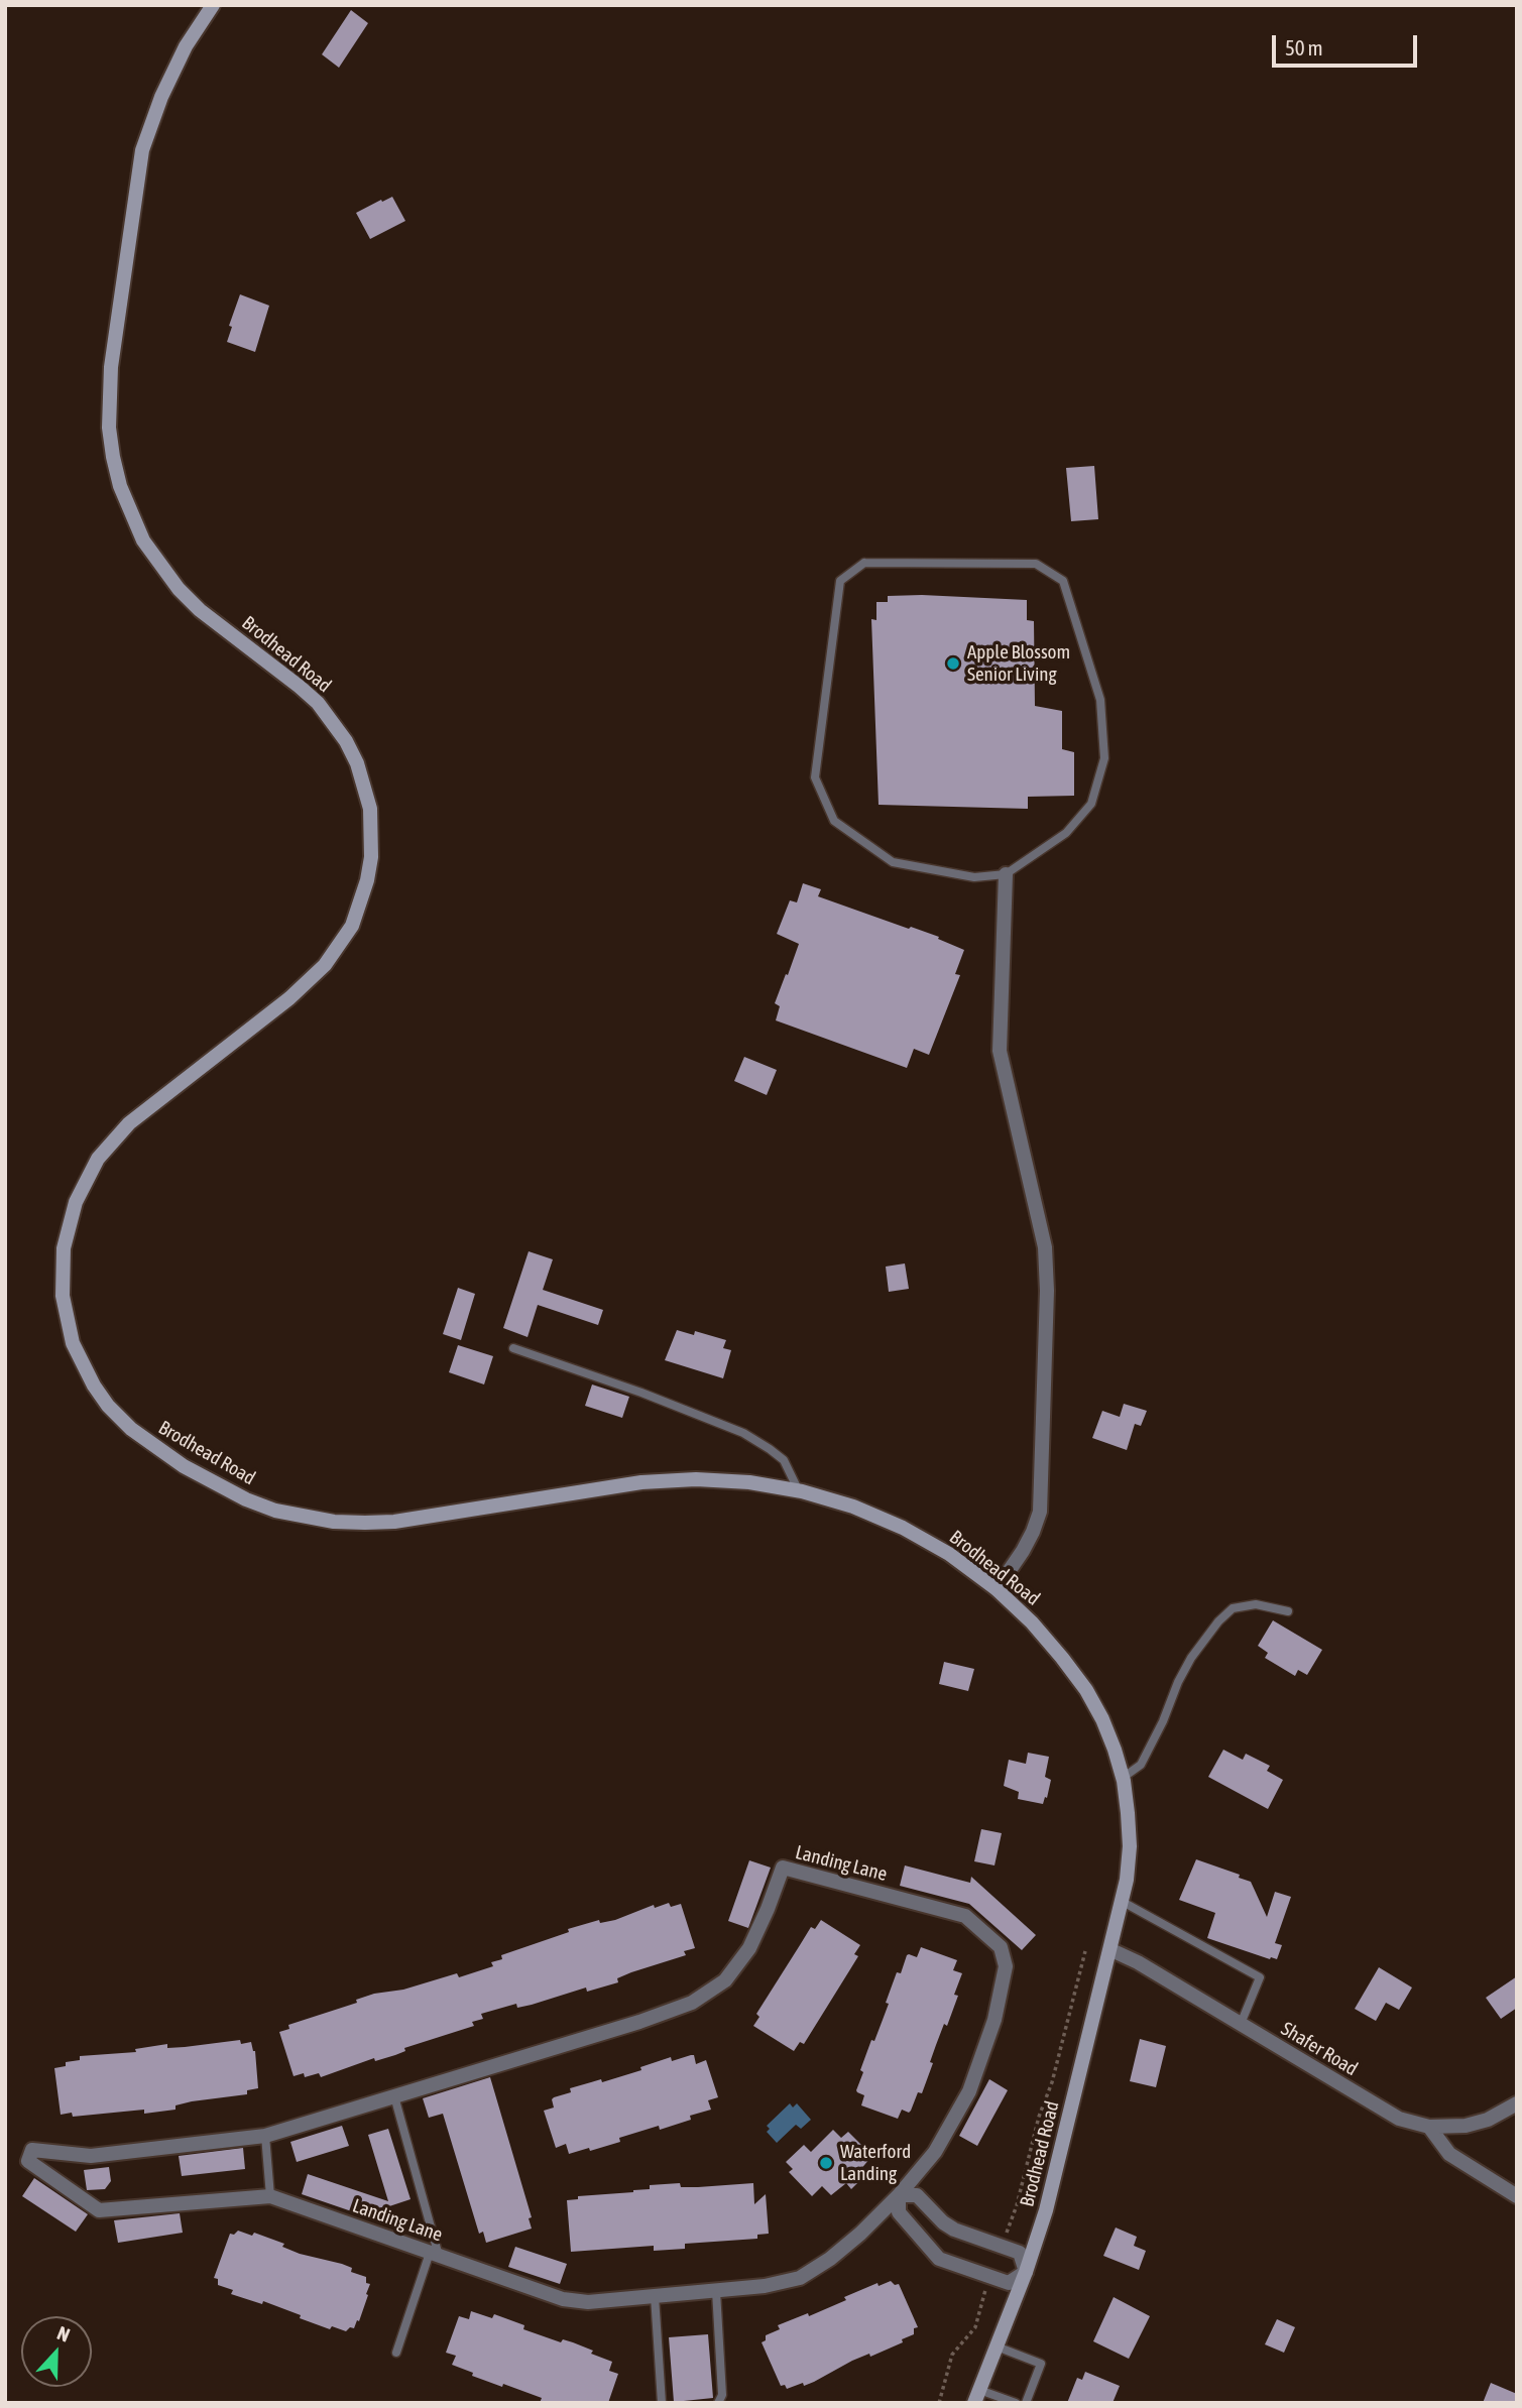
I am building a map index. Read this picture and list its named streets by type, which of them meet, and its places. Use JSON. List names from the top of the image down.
{
  "streets": {
    "main road": ["Brodhead Road"],
    "street": ["Landing Lane", "Shafer Road"]
  },
  "crossings": [
    ["Brodhead Road", "Shafer Road"]
  ],
  "places": ["Apple Blossom Senior Living", "Waterford Landing"],
  "scale_bar": "50 m",
  "north": "top"
}
